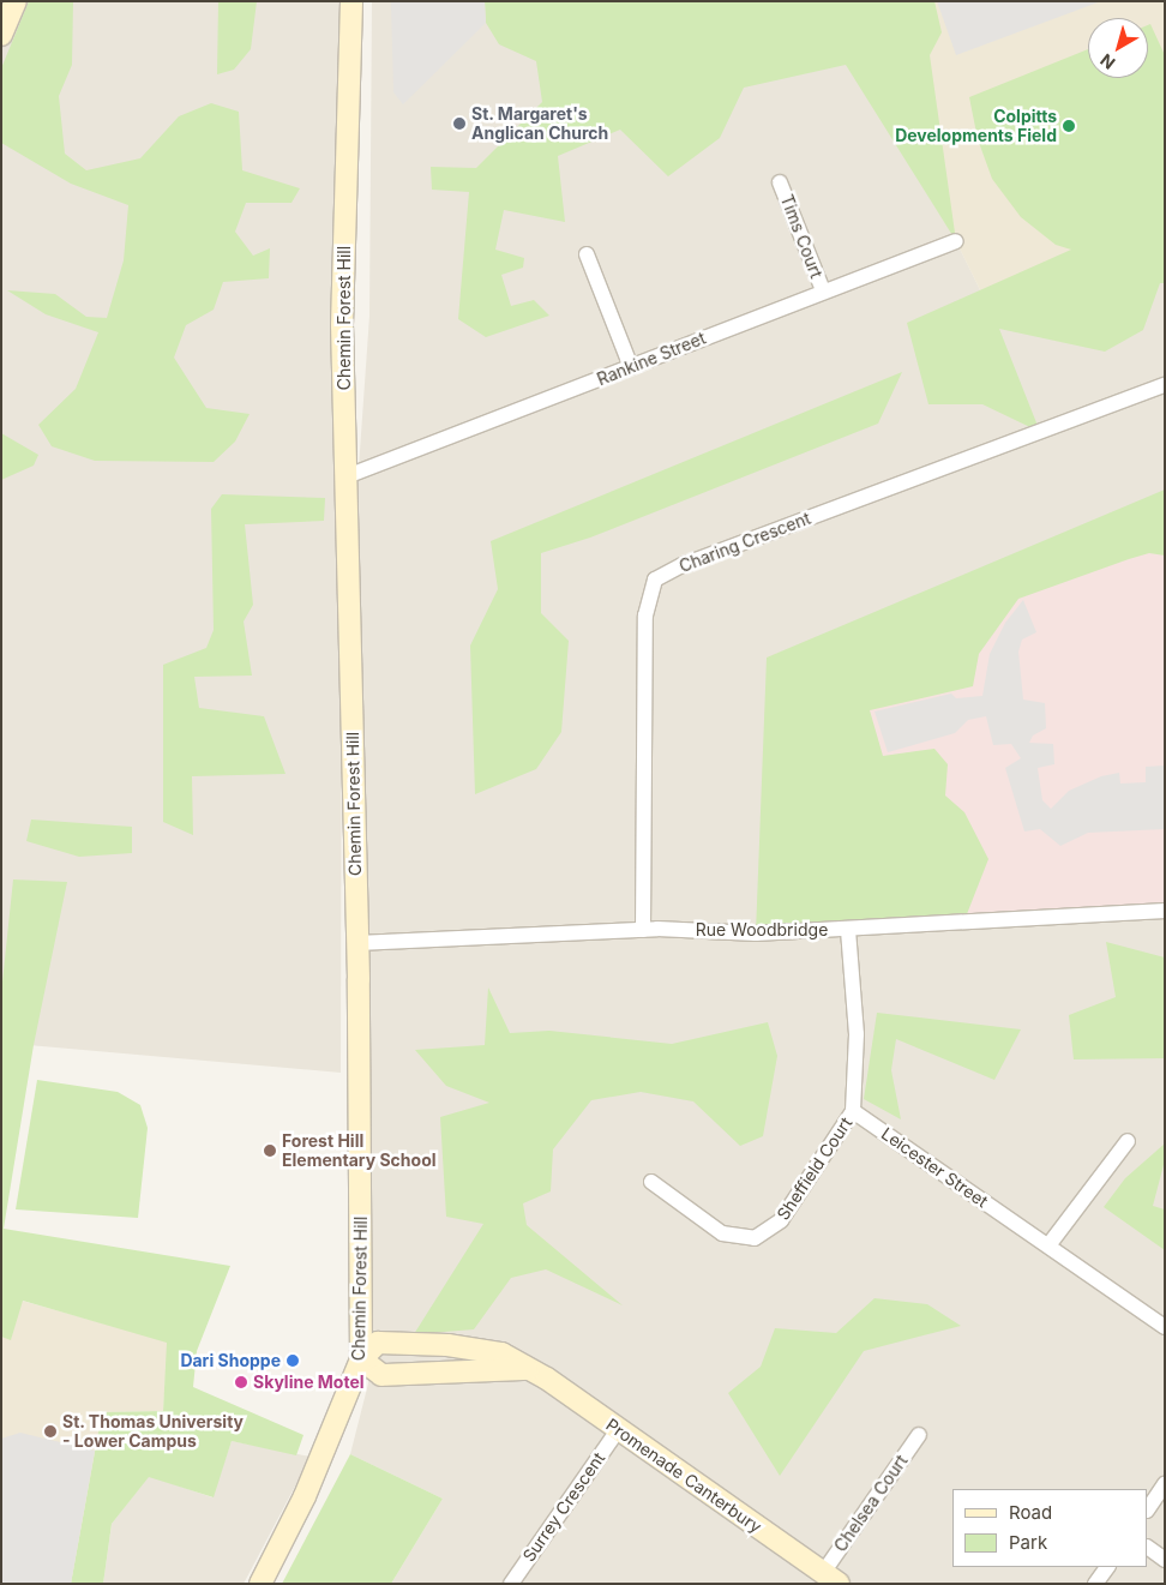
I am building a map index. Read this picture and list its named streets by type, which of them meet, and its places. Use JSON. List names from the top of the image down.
{
  "streets": {
    "street": [
      "Tims Court",
      "Chemin Forest Hill",
      "Rankine Street",
      "Charing Crescent",
      "Rue Woodbridge",
      "Leicester Street",
      "Sheffield Court",
      "Promenade Canterbury",
      "Chelsea Court",
      "Surrey Crescent"
    ]
  },
  "crossings": [
    ["Tims Court", "Rankine Street"],
    ["Chemin Forest Hill", "Rankine Street"],
    ["Chemin Forest Hill", "Rue Woodbridge"],
    ["Chemin Forest Hill", "Promenade Canterbury"],
    ["Charing Crescent", "Rue Woodbridge"],
    ["Leicester Street", "Sheffield Court"],
    ["Promenade Canterbury", "Chelsea Court"],
    ["Promenade Canterbury", "Surrey Crescent"]
  ],
  "places": [
    "St. Margaret's Anglican Church",
    "Colpitts Developments Field",
    "Forest Hill Elementary School",
    "Dari Shoppe",
    "Skyline Motel",
    "St. Thomas University - Lower Campus"
  ],
  "legend": ["Road", "Park"],
  "north": "bottom left"
}
